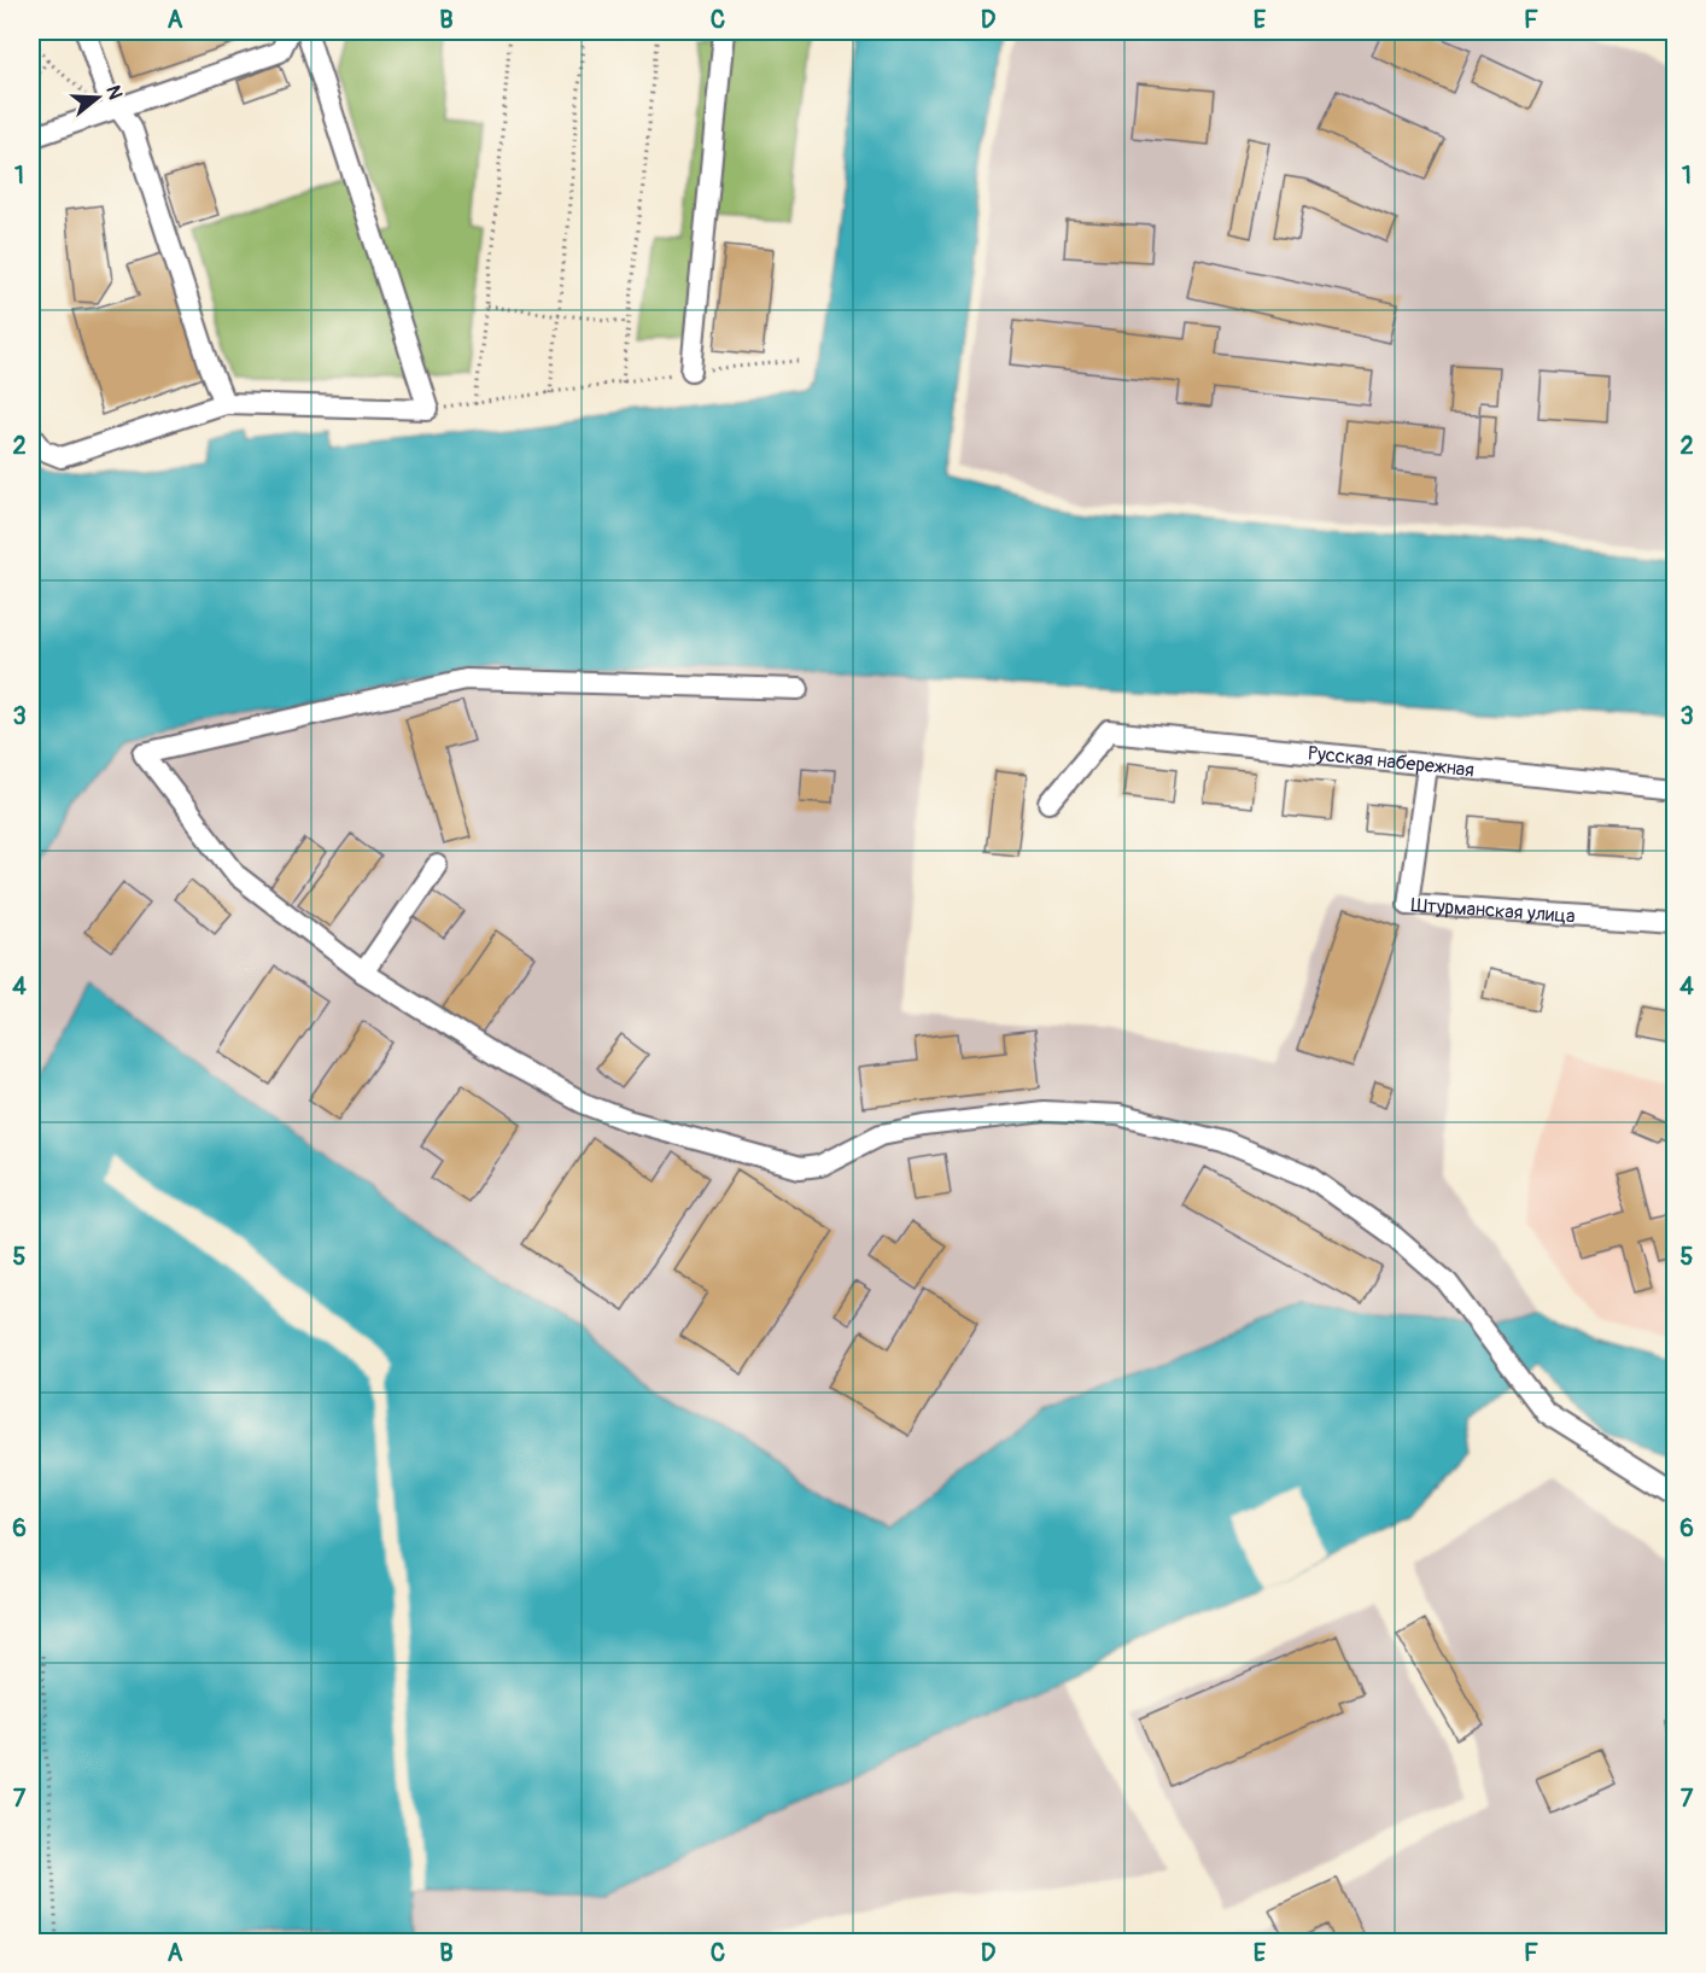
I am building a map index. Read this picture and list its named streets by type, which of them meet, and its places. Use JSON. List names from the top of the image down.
{
  "streets": {
    "street": ["Русская набережная", "Штурманская улица"]
  },
  "crossings": [
    ["Русская набережная", "Штурманская улица"]
  ],
  "north": "right",
  "grid": {
    "columns": [
      "A",
      "B",
      "C",
      "D",
      "E",
      "F"
    ],
    "rows": [
      "1",
      "2",
      "3",
      "4",
      "5",
      "6",
      "7"
    ]
  }
}
